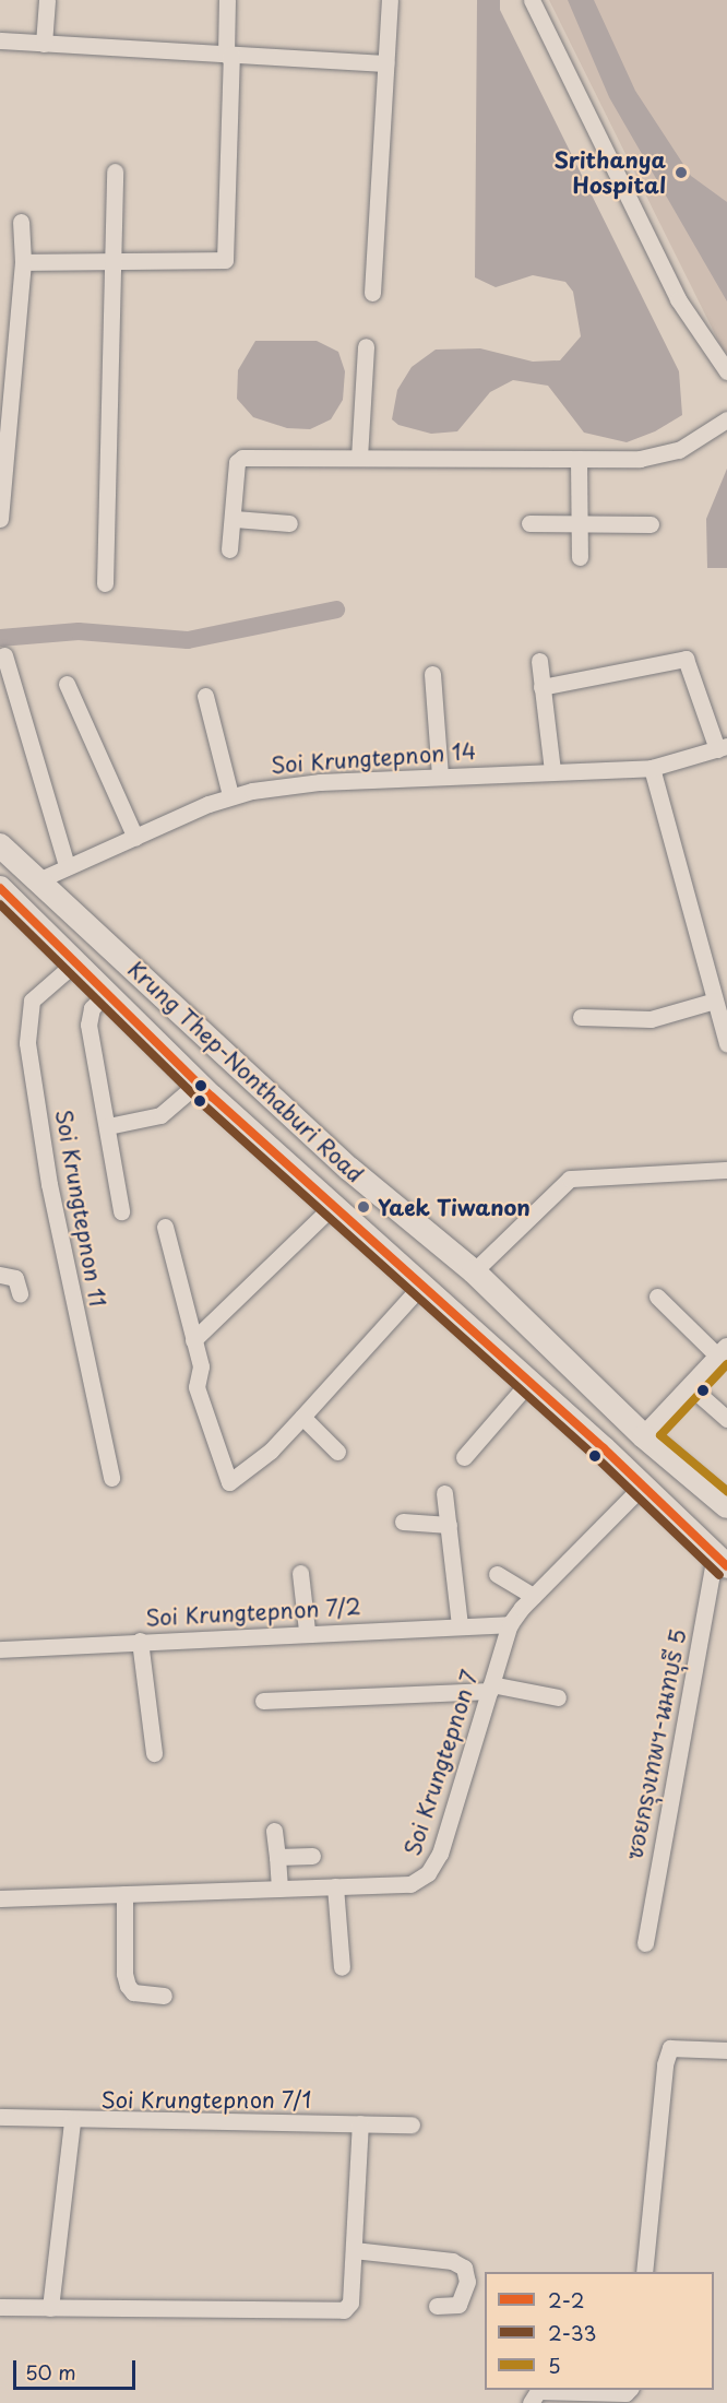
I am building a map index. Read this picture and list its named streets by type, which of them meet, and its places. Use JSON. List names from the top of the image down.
{
  "streets": {
    "main road": ["Krung Thep-Nonthaburi Road"],
    "street": [
      "Soi Krungtepnon 14",
      "Soi Krungtepnon 11",
      "Soi Krungtepnon 7/2",
      "ซอยกรุงเทพฯ-นนทบุรี 5",
      "Soi Krungtepnon 7",
      "Soi Krungtepnon 7/1"
    ]
  },
  "crossings": [
    ["Soi Krungtepnon 14", "Krung Thep-Nonthaburi Road"],
    ["Krung Thep-Nonthaburi Road", "Soi Krungtepnon 11"],
    ["Krung Thep-Nonthaburi Road", "ซอยกรุงเทพฯ-นนทบุรี 5"],
    ["Krung Thep-Nonthaburi Road", "Soi Krungtepnon 7"],
    ["Soi Krungtepnon 7/2", "Soi Krungtepnon 7"]
  ],
  "places": ["Srithanya Hospital", "Yaek Tiwanon"],
  "lines": ["transit line 2-2", "transit line 2-33", "transit line 5"],
  "legend": ["2-2", "2-33", "5"],
  "scale_bar": "50 m"
}
